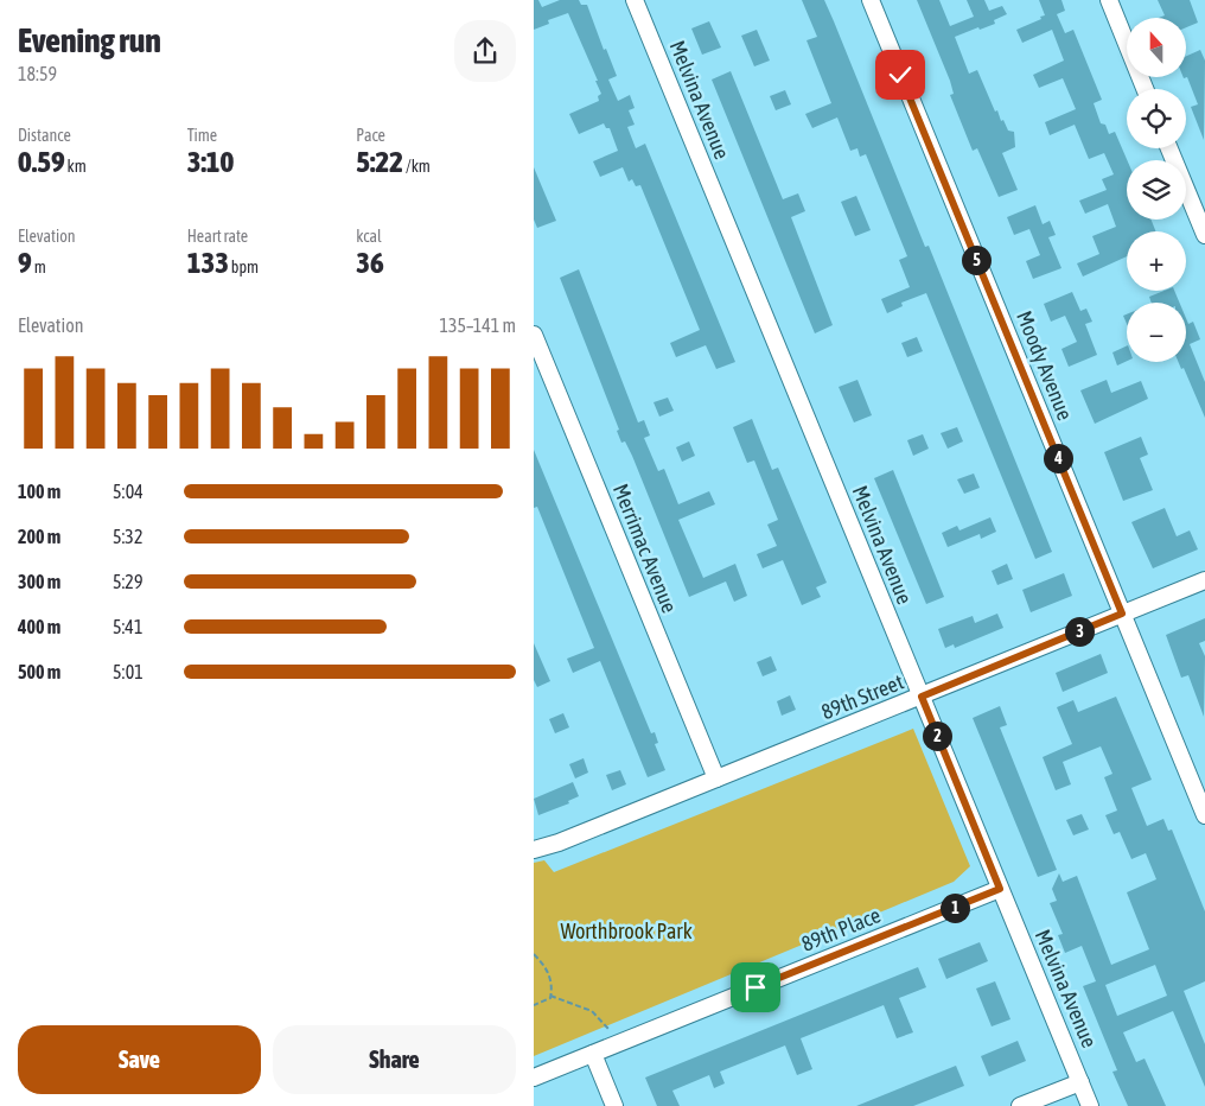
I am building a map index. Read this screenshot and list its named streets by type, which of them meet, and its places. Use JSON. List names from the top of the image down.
{
  "streets": {
    "street": [
      "Melvina Avenue",
      "Moody Avenue",
      "Merrimac Avenue",
      "89th Street",
      "89th Place"
    ]
  },
  "crossings": [
    ["Melvina Avenue", "89th Street"],
    ["Melvina Avenue", "89th Place"],
    ["Moody Avenue", "89th Street"],
    ["Merrimac Avenue", "89th Street"]
  ],
  "parks": ["Worthbrook Park"],
  "north": "top",
  "page": {
    "heading": ["Evening run", "18:59"],
    "map_buttons": ["+", "−"],
    "stats": [
      ["Distance", "0.59 km"],
      ["Time", "3:10"],
      ["Pace", "5:22 /km"],
      ["Elevation", "9 m"],
      ["Heart rate", "133 bpm"],
      ["kcal", "36"]
    ],
    "pins": [
      "5",
      "4",
      "3",
      "2",
      "1"
    ],
    "chart": ["Elevation", "135–141 m"],
    "list": [
      {
        "name": "100 m",
        "note": "5:04"
      },
      {
        "name": "200 m",
        "note": "5:32"
      },
      {
        "name": "300 m",
        "note": "5:29"
      },
      {
        "name": "400 m",
        "note": "5:41"
      },
      {
        "name": "500 m",
        "note": "5:01"
      }
    ],
    "buttons": ["Save", "Share"]
  }
}
